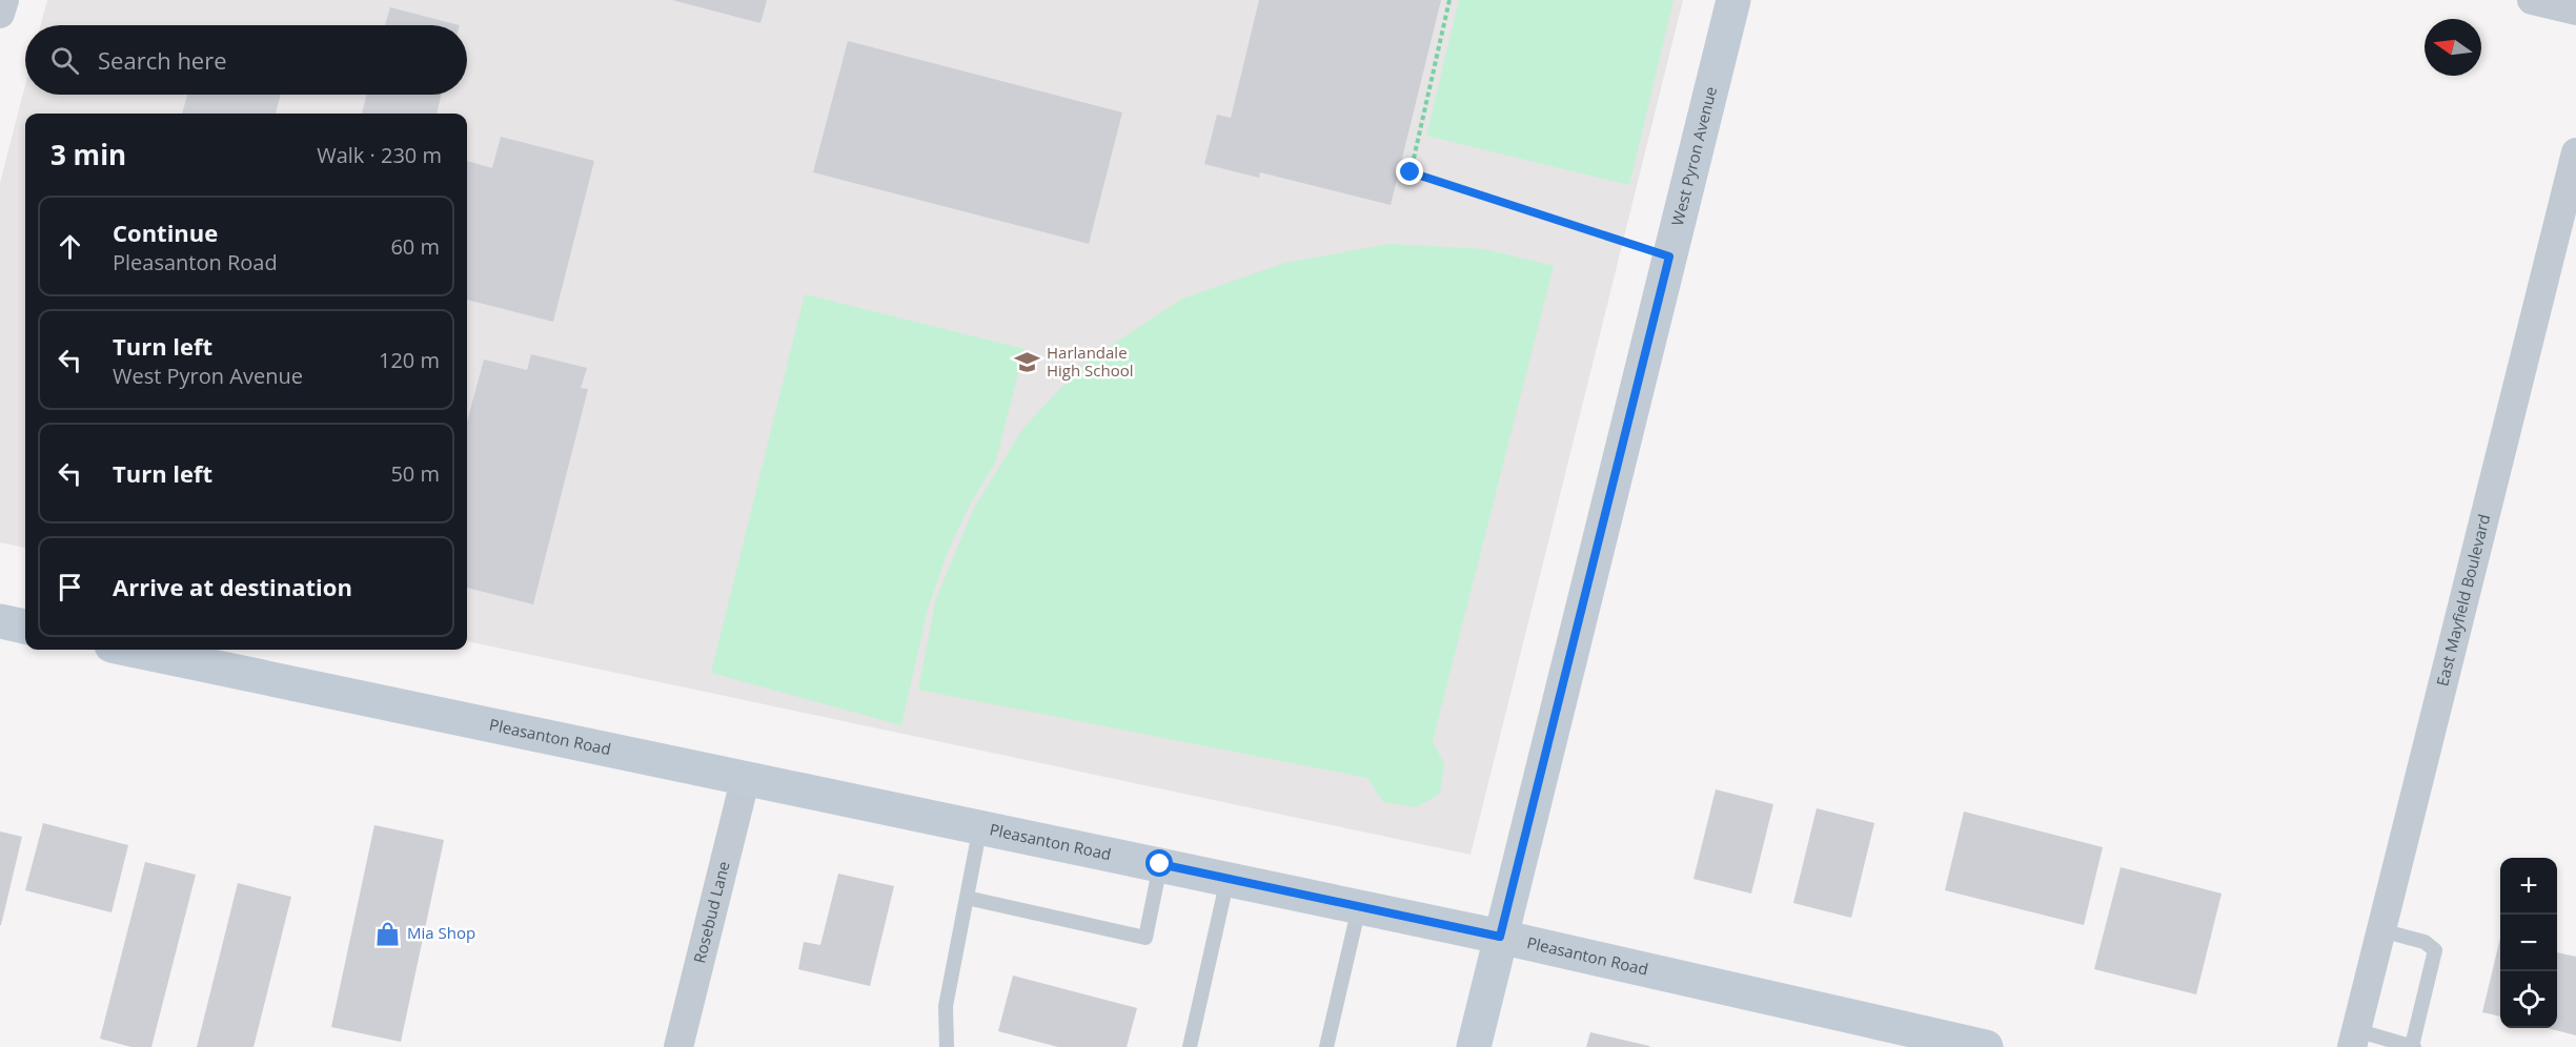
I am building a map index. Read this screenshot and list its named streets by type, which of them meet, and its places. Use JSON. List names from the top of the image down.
{
  "streets": {
    "main road": ["West Pyron Avenue", "Pleasanton Road"],
    "street": ["East Mayfield Boulevard", "Rosebud Lane"]
  },
  "crossings": [
    ["West Pyron Avenue", "Pleasanton Road"],
    ["Pleasanton Road", "Rosebud Lane"]
  ],
  "places": {
    "school or university": ["Harlandale High School"],
    "shop": ["Mia Shop"]
  },
  "north": "left",
  "page": {
    "search": "Search here",
    "heading": ["3 min", "Walk · 230 m"],
    "list": [
      ["Continue", "Pleasanton Road", "60 m"],
      ["Turn left", "West Pyron Avenue", "120 m"],
      ["Turn left", "50 m"],
      "Arrive at destination"
    ],
    "map_buttons": ["+", "−"]
  }
}
